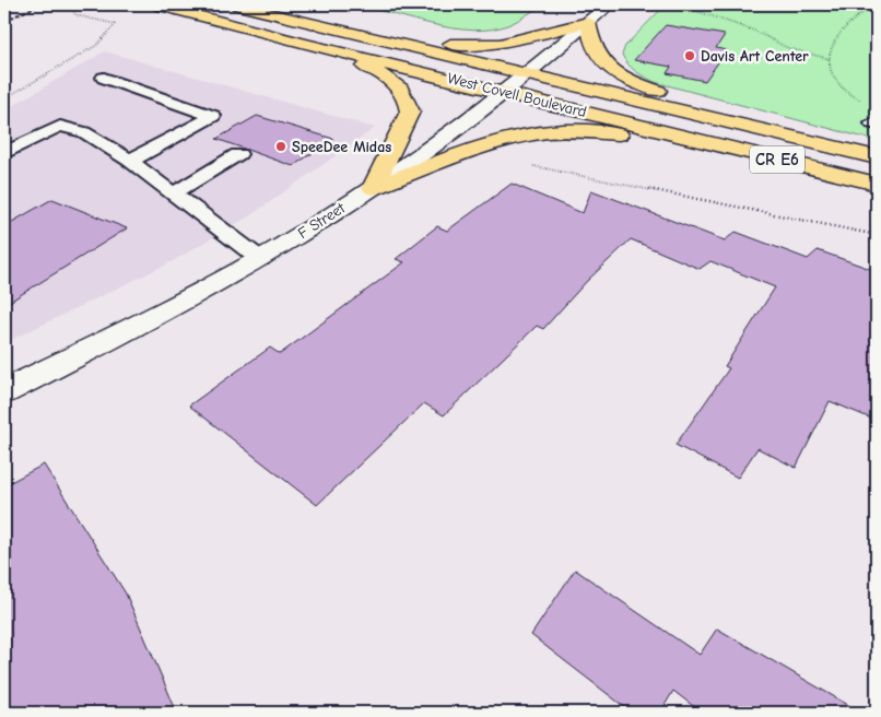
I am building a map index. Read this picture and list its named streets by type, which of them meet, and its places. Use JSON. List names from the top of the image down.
{
  "streets": {
    "main road": ["West Covell Boulevard", "CR E6"],
    "street": ["F Street"]
  },
  "crossings": [
    ["West Covell Boulevard", "F Street"]
  ],
  "places": ["Davis Art Center", "SpeeDee Midas"]
}
